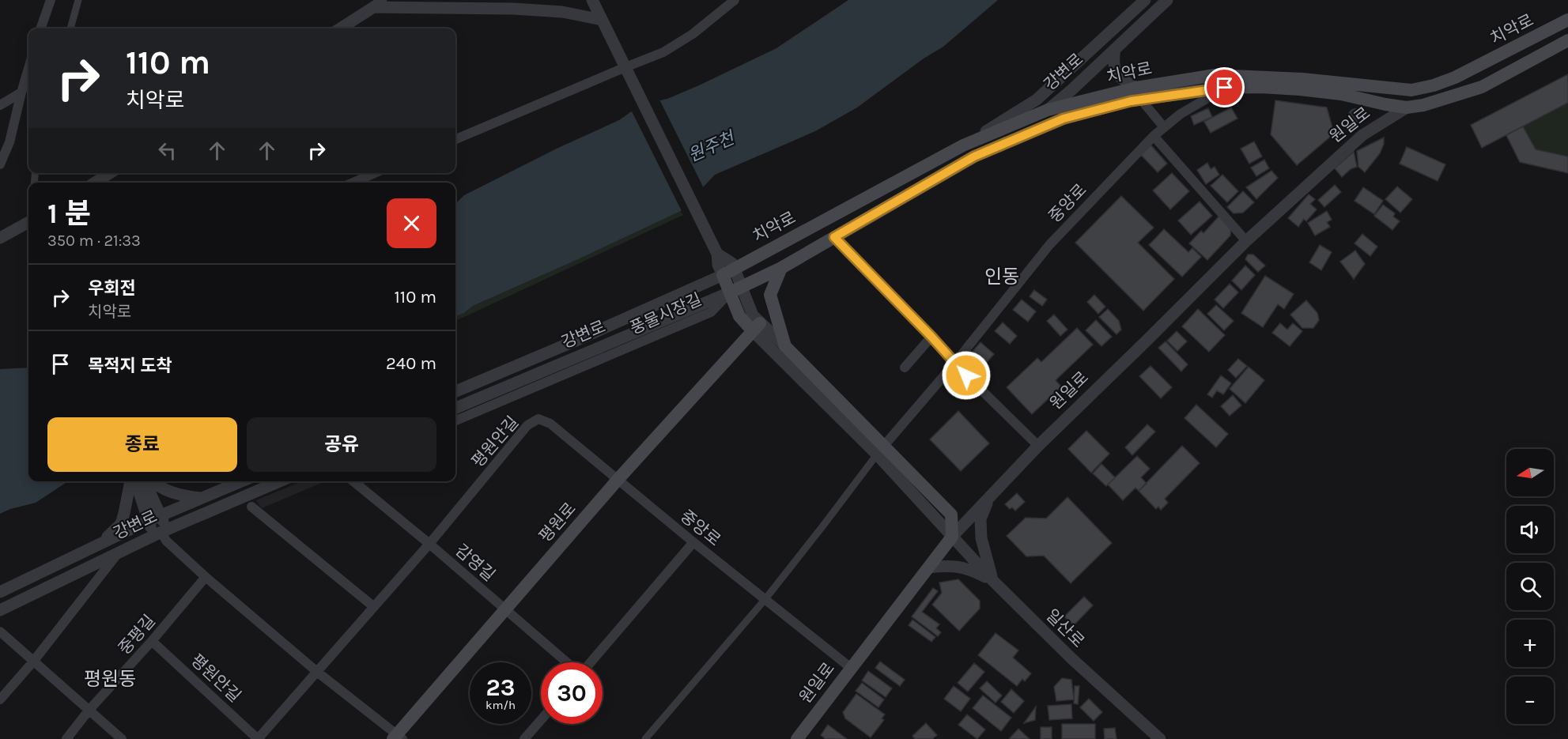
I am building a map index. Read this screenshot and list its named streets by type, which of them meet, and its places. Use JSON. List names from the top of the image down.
{
  "streets": {
    "main road": [
      "치악로",
      "강변로",
      "원일로",
      "평원로"
    ],
    "street": [
      "중앙로",
      "풍물시장길",
      "평원안길",
      "감영길",
      "일산로",
      "중평길"
    ]
  },
  "crossings": [
    ["치악로", "강변로"],
    ["치악로", "원일로"],
    ["치악로", "중앙로"],
    ["치악로", "풍물시장길"],
    ["강변로", "풍물시장길"],
    ["원일로", "중앙로"],
    ["원일로", "일산로"],
    ["중앙로", "평원안길"],
    ["중앙로", "평원로"],
    ["중앙로", "감영길"],
    ["평원안길", "평원로"],
    ["평원안길", "감영길"],
    ["평원안길", "중평길"],
    ["평원로", "감영길"]
  ],
  "districts": ["인동", "평원동"],
  "water": ["원주천"],
  "north": "left",
  "page": {
    "turn": ["110 m", "치악로"],
    "heading": ["1 분", "350 m · 21:33"],
    "list": [
      {
        "name": "우회전",
        "note": "치악로",
        "value": "110 m"
      },
      {
        "name": "목적지 도착",
        "value": "240 m"
      }
    ],
    "buttons": ["종료", "공유"],
    "map_buttons": ["+", "−"],
    "speed": "23 km/h",
    "limit": "30"
  }
}
